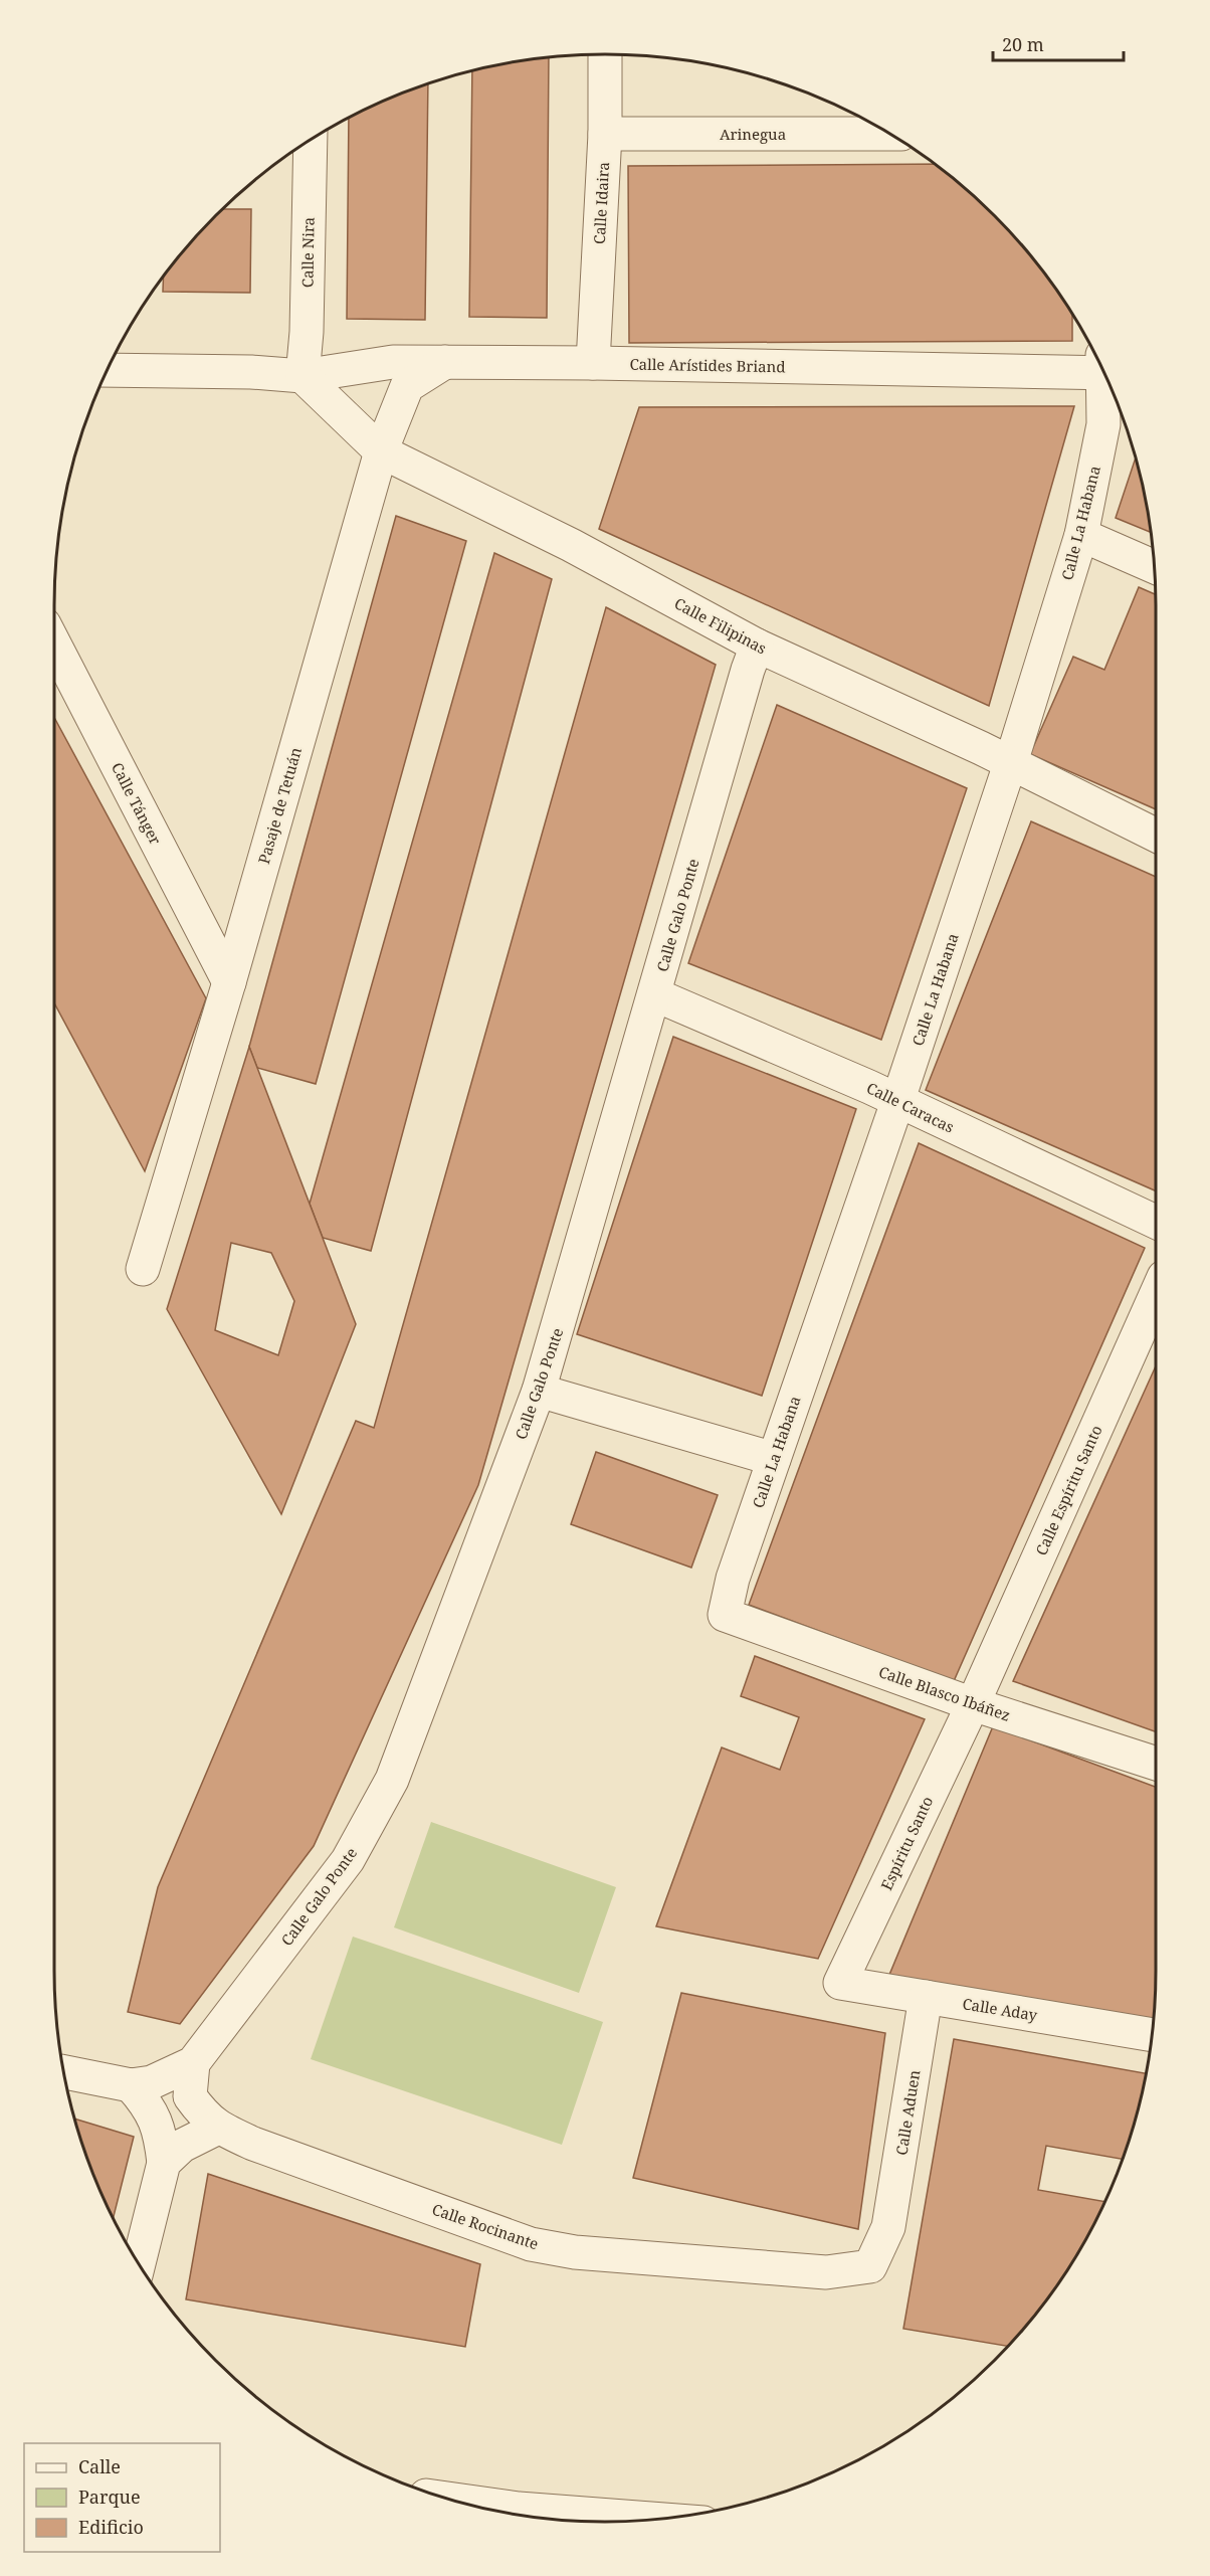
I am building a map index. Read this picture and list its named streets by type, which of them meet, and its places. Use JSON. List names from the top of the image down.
{
  "streets": {
    "street": [
      "Arinegua",
      "Calle Idaira",
      "Calle Nira",
      "Calle Arístides Briand",
      "Calle La Habana",
      "Calle Filipinas",
      "Calle Tánger",
      "Pasaje de Tetuán",
      "Calle Galo Ponte",
      "Calle Caracas",
      "Calle Espíritu Santo",
      "Calle Blasco Ibáñez",
      "Espíritu Santo",
      "Calle Aday",
      "Calle Aduen",
      "Calle Rocinante"
    ]
  },
  "crossings": [
    ["Arinegua", "Calle Idaira"],
    ["Calle Idaira", "Calle Arístides Briand"],
    ["Calle Nira", "Calle Arístides Briand"],
    ["Calle Nira", "Calle Filipinas"],
    ["Calle Arístides Briand", "Calle Filipinas"],
    ["Calle Arístides Briand", "Pasaje de Tetuán"],
    ["Calle La Habana", "Calle Filipinas"],
    ["Calle La Habana", "Calle Caracas"],
    ["Calle La Habana", "Calle Blasco Ibáñez"],
    ["Calle Filipinas", "Pasaje de Tetuán"],
    ["Calle Filipinas", "Calle Galo Ponte"],
    ["Calle Tánger", "Pasaje de Tetuán"],
    ["Calle Galo Ponte", "Calle Caracas"],
    ["Calle Galo Ponte", "Calle Rocinante"],
    ["Calle Espíritu Santo", "Calle Blasco Ibáñez"],
    ["Calle Espíritu Santo", "Espíritu Santo"],
    ["Calle Blasco Ibáñez", "Espíritu Santo"],
    ["Espíritu Santo", "Calle Aday"],
    ["Calle Aday", "Calle Aduen"],
    ["Calle Aduen", "Calle Rocinante"]
  ],
  "legend": ["Calle", "Parque", "Edificio"],
  "scale_bar": "20 m"
}
